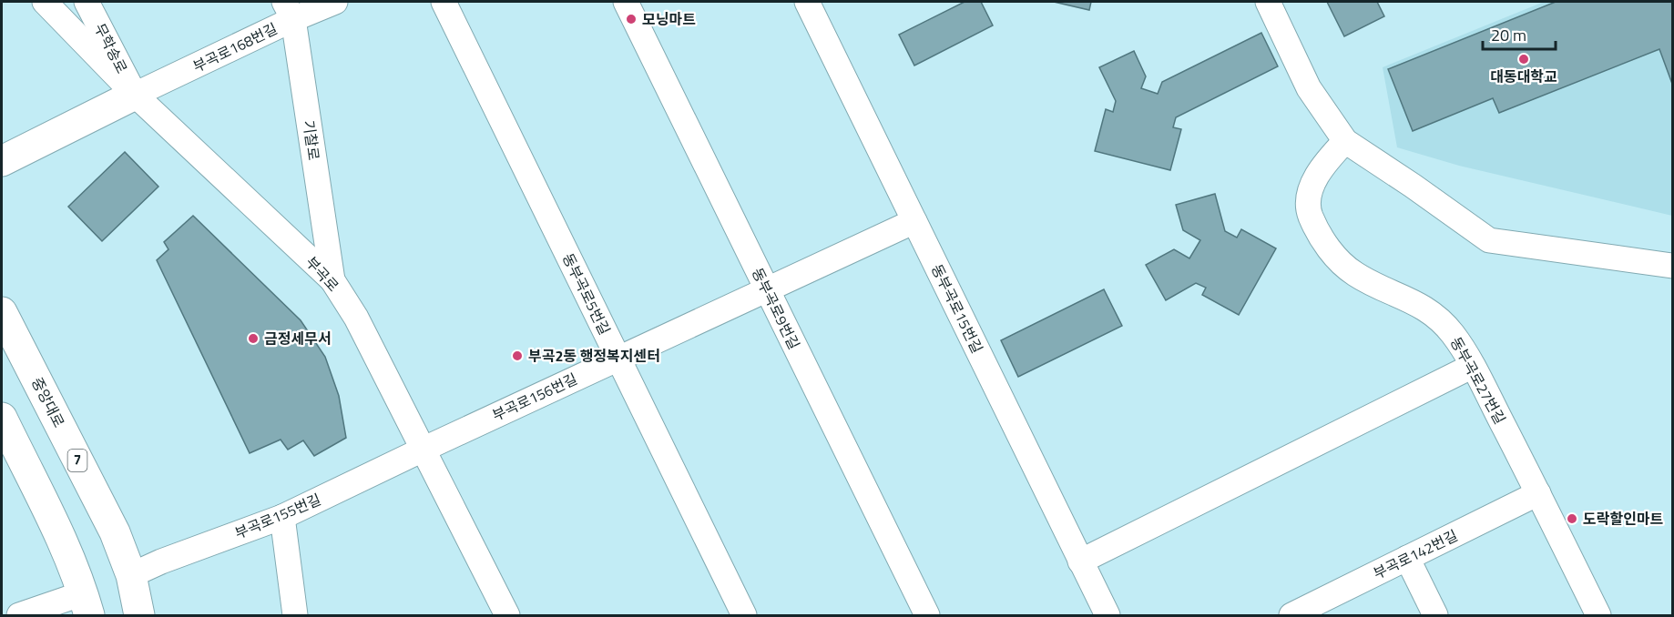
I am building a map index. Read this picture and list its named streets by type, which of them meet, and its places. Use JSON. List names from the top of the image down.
{
  "streets": {
    "main road": ["중앙대로", "7"],
    "street": [
      "부곡로168번길",
      "무학송로",
      "기찰로",
      "부곡로",
      "동부곡로5번길",
      "동부곡로9번길",
      "동부곡로15번길",
      "동부곡로27번길",
      "부곡로156번길",
      "부곡로155번길",
      "부곡로142번길"
    ]
  },
  "crossings": [
    ["부곡로168번길", "무학송로"],
    ["부곡로168번길", "기찰로"],
    ["부곡로168번길", "부곡로"],
    ["무학송로", "부곡로"],
    ["기찰로", "부곡로"],
    ["부곡로", "부곡로156번길"],
    ["부곡로", "부곡로155번길"],
    ["동부곡로5번길", "부곡로156번길"],
    ["동부곡로9번길", "부곡로156번길"],
    ["동부곡로15번길", "부곡로156번길"],
    ["동부곡로27번길", "부곡로142번길"],
    ["부곡로156번길", "부곡로155번길"],
    ["중앙대로", "부곡로155번길"]
  ],
  "places": [
    "모닝마트",
    "대동대학교",
    "금정세무서",
    "부곡2동 행정복지센터",
    "도락할인마트"
  ],
  "scale_bar": "20 m"
}
